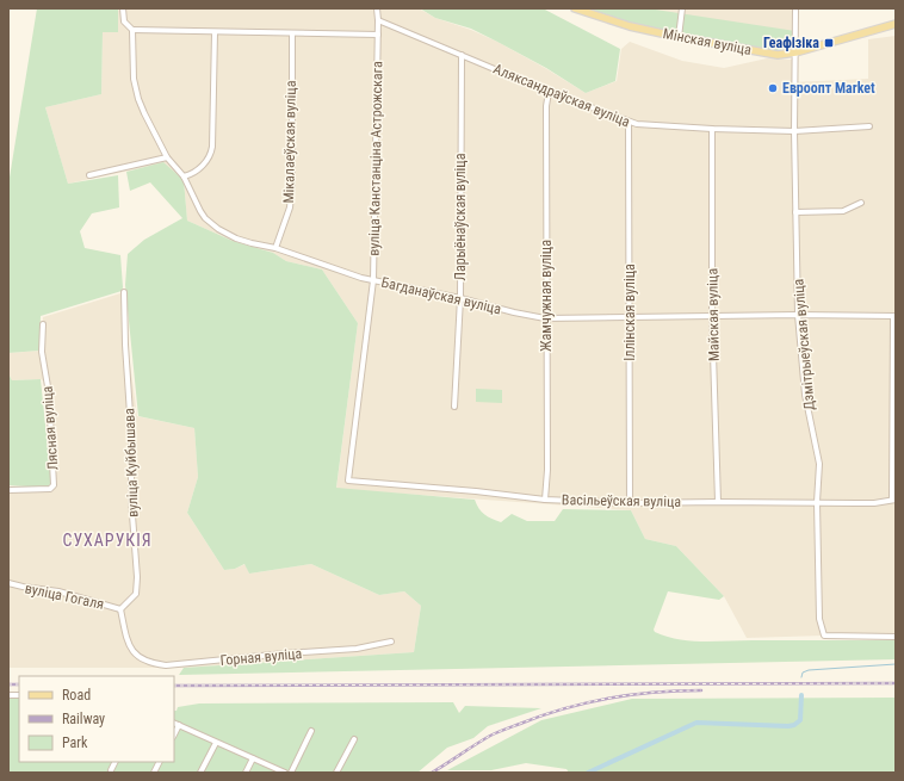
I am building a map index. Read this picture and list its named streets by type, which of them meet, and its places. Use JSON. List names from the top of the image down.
{
  "streets": {
    "main road": ["Мінская вуліца"],
    "street": [
      "Аляксандраўская вуліца",
      "Мікалаеўская вуліца",
      "вуліца Канстанціна Астрожскага",
      "Ларыёнаўская вуліца",
      "Багданаўская вуліца",
      "Жамчужная вуліца",
      "Іллінская вуліца",
      "Майская вуліца",
      "Дзмітрыеўская вуліца",
      "Лясная вуліца",
      "вуліца Куйбышава",
      "Васільеўская вуліца",
      "вуліца Гогаля",
      "Горная вуліца"
    ]
  },
  "crossings": [
    ["Мінская вуліца", "Дзмітрыеўская вуліца"],
    ["Аляксандраўская вуліца", "вуліца Канстанціна Астрожскага"],
    ["Аляксандраўская вуліца", "Ларыёнаўская вуліца"],
    ["Аляксандраўская вуліца", "Жамчужная вуліца"],
    ["Аляксандраўская вуліца", "Іллінская вуліца"],
    ["Аляксандраўская вуліца", "Майская вуліца"],
    ["Аляксандраўская вуліца", "Дзмітрыеўская вуліца"],
    ["Мікалаеўская вуліца", "Багданаўская вуліца"],
    ["вуліца Канстанціна Астрожскага", "Багданаўская вуліца"],
    ["вуліца Канстанціна Астрожскага", "Васільеўская вуліца"],
    ["Ларыёнаўская вуліца", "Багданаўская вуліца"],
    ["Багданаўская вуліца", "Жамчужная вуліца"],
    ["Багданаўская вуліца", "Іллінская вуліца"],
    ["Багданаўская вуліца", "Майская вуліца"],
    ["Багданаўская вуліца", "Дзмітрыеўская вуліца"],
    ["Жамчужная вуліца", "Васільеўская вуліца"],
    ["Іллінская вуліца", "Васільеўская вуліца"],
    ["Майская вуліца", "Васільеўская вуліца"],
    ["Дзмітрыеўская вуліца", "Васільеўская вуліца"],
    ["вуліца Куйбышава", "вуліца Гогаля"],
    ["вуліца Куйбышава", "Горная вуліца"],
    ["вуліца Гогаля", "Горная вуліца"]
  ],
  "districts": ["СУХАРУКІЯ"],
  "places": {
    "transit": ["Геафізіка"],
    "other": ["Евроопт Market"]
  },
  "legend": ["Road", "Railway", "Park"]
}
